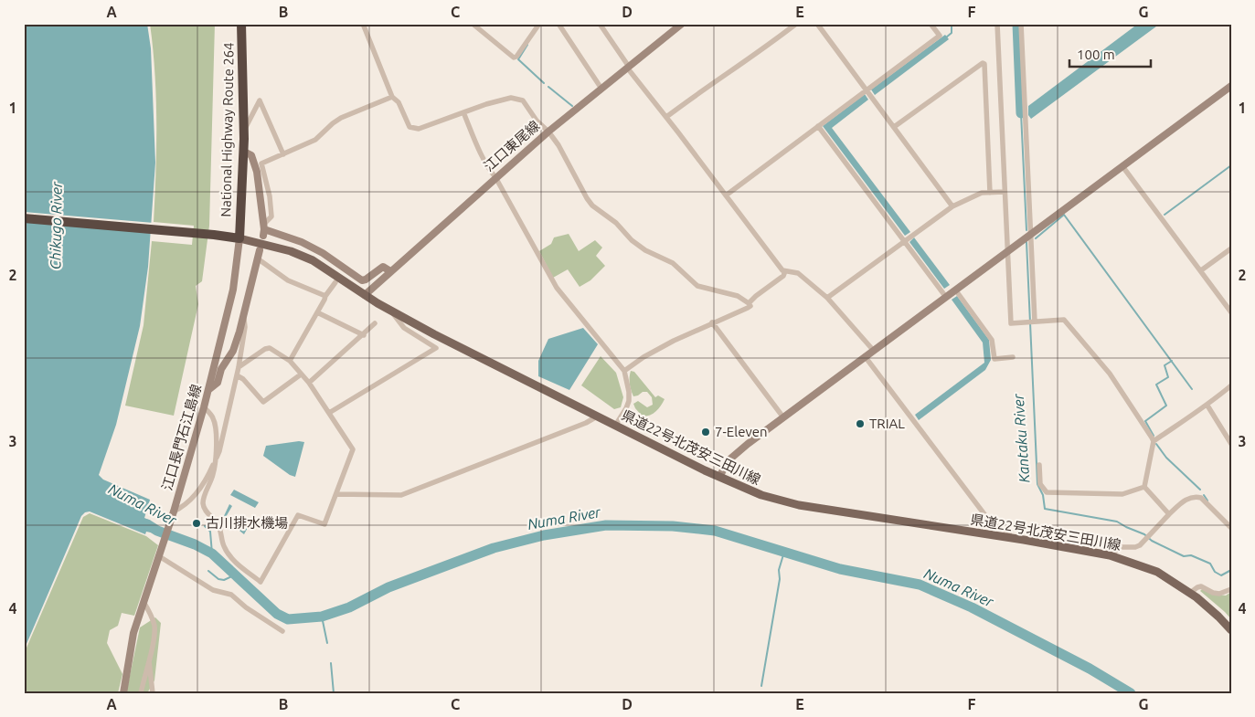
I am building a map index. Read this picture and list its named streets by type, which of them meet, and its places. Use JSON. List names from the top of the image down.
{
  "streets": {
    "highway": ["National Highway Route 264"],
    "main road": ["県道22号北茂安三田川線"],
    "street": ["江口東尾線", "江口長門石江島線"]
  },
  "crossings": [
    ["National Highway Route 264", "江口長門石江島線"],
    ["National Highway Route 264", "県道22号北茂安三田川線"],
    ["江口東尾線", "県道22号北茂安三田川線"],
    ["江口長門石江島線", "県道22号北茂安三田川線"]
  ],
  "water": ["Chikugo River", "Kantaku River", "Numa River"],
  "places": ["TRIAL", "7-Eleven", "古川排水機場"],
  "scale_bar": "100 m",
  "grid": {
    "columns": [
      "A",
      "B",
      "C",
      "D",
      "E",
      "F",
      "G"
    ],
    "rows": [
      "1",
      "2",
      "3",
      "4"
    ]
  }
}
